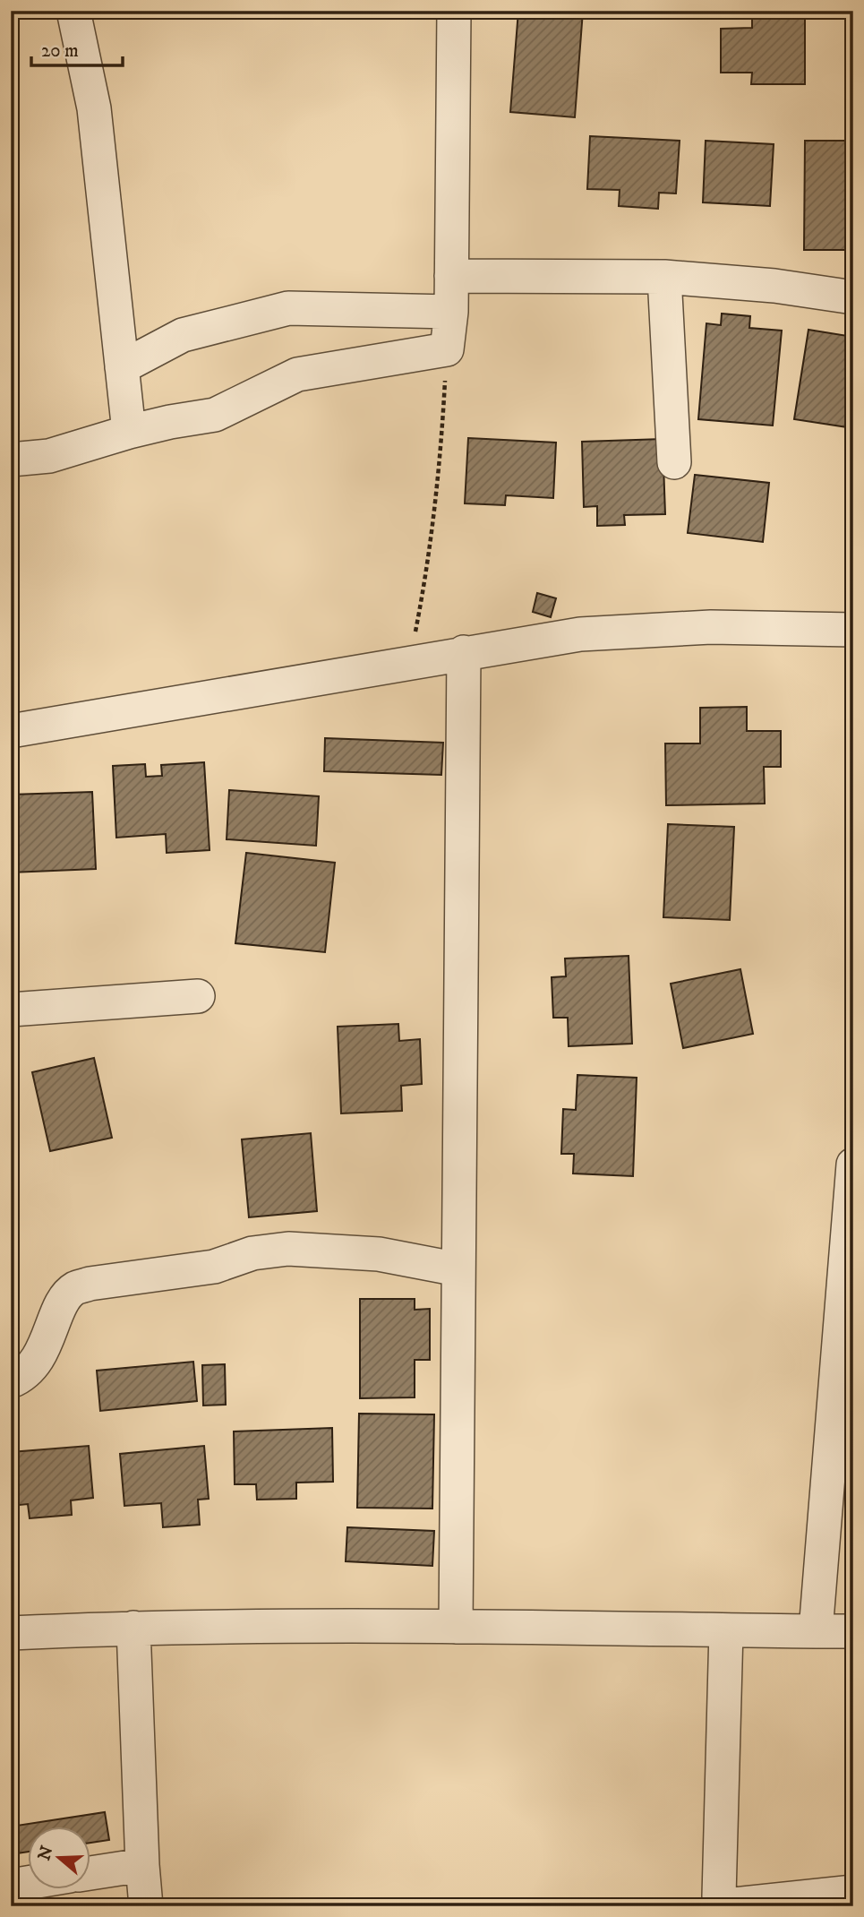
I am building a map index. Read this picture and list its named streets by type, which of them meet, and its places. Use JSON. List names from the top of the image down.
{
  "scale_bar": "20 m",
  "north": "left"
}
